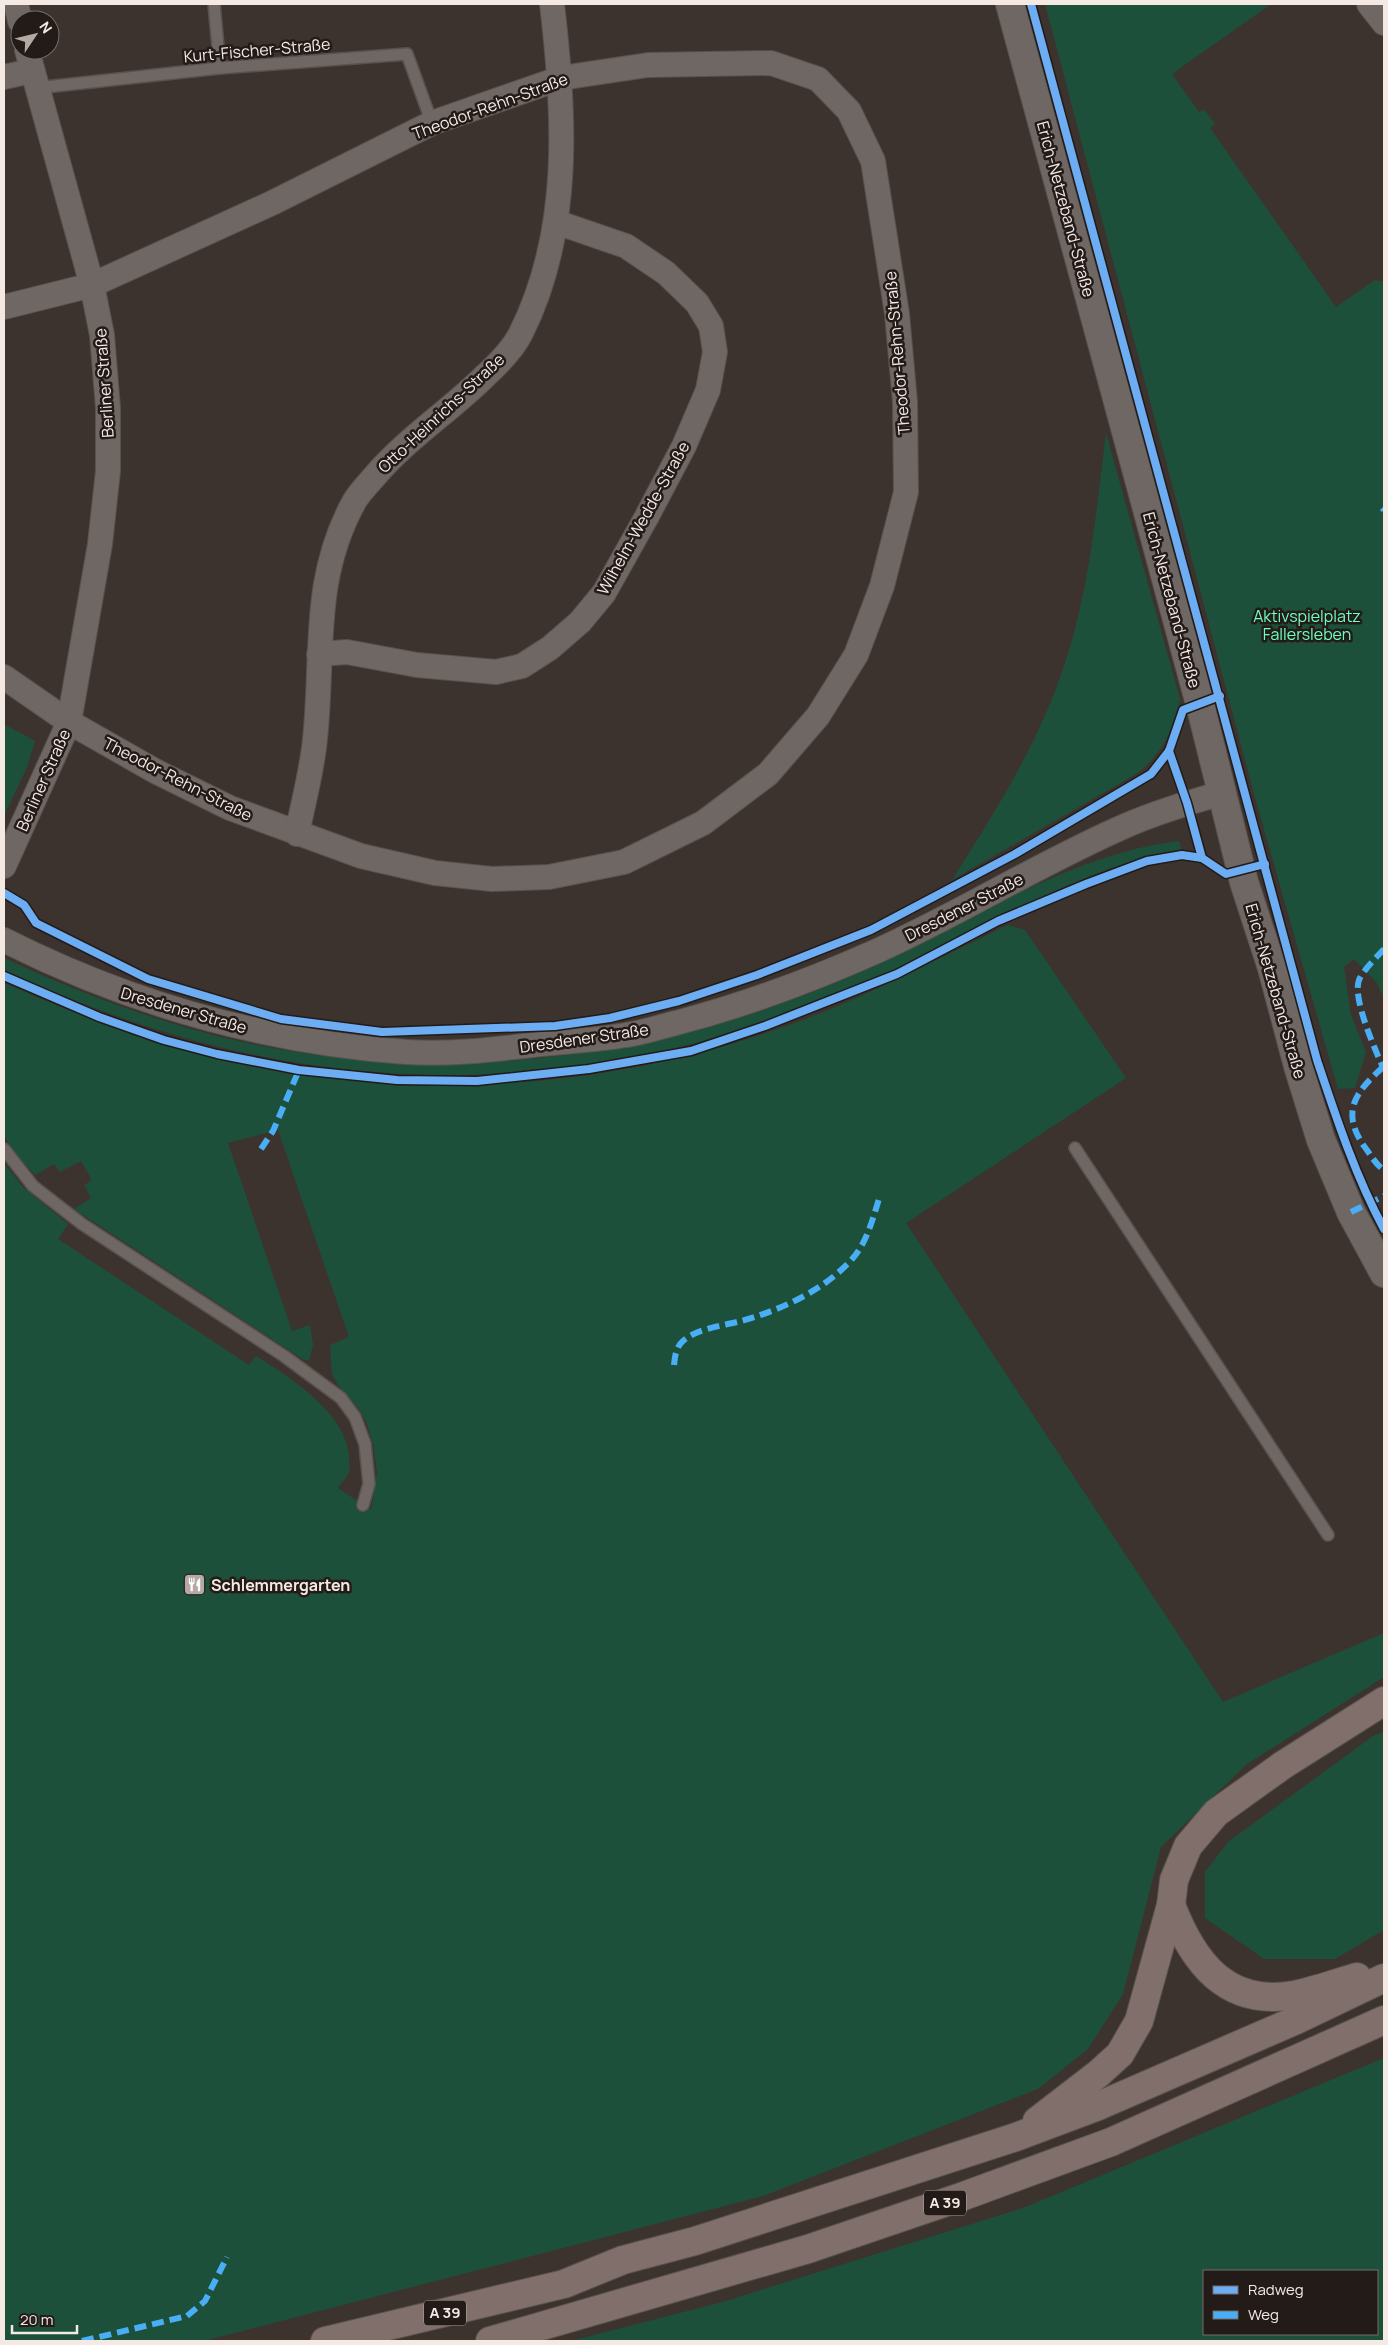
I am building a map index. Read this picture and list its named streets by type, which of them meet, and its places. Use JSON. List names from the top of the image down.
{
  "streets": {
    "highway": ["A 39"],
    "street": [
      "Theodor-Rehn-Straße",
      "Erich-Netzeband-Straße",
      "Berliner Straße",
      "Otto-Heinrichs-Straße",
      "Wilhelm-Wedde-Straße",
      "Dresdener Straße"
    ],
    "lane": ["Kurt-Fischer-Straße"]
  },
  "crossings": [
    ["Kurt-Fischer-Straße", "Theodor-Rehn-Straße"],
    ["Kurt-Fischer-Straße", "Berliner Straße"],
    ["Theodor-Rehn-Straße", "Berliner Straße"],
    ["Theodor-Rehn-Straße", "Otto-Heinrichs-Straße"],
    ["Erich-Netzeband-Straße", "Dresdener Straße"],
    ["Otto-Heinrichs-Straße", "Wilhelm-Wedde-Straße"]
  ],
  "parks": ["Aktivspielplatz Fallersleben"],
  "places": {
    "restaurant": ["Schlemmergarten"]
  },
  "legend": ["Radweg", "Weg"],
  "scale_bar": "20 m",
  "north": "top right"
}
